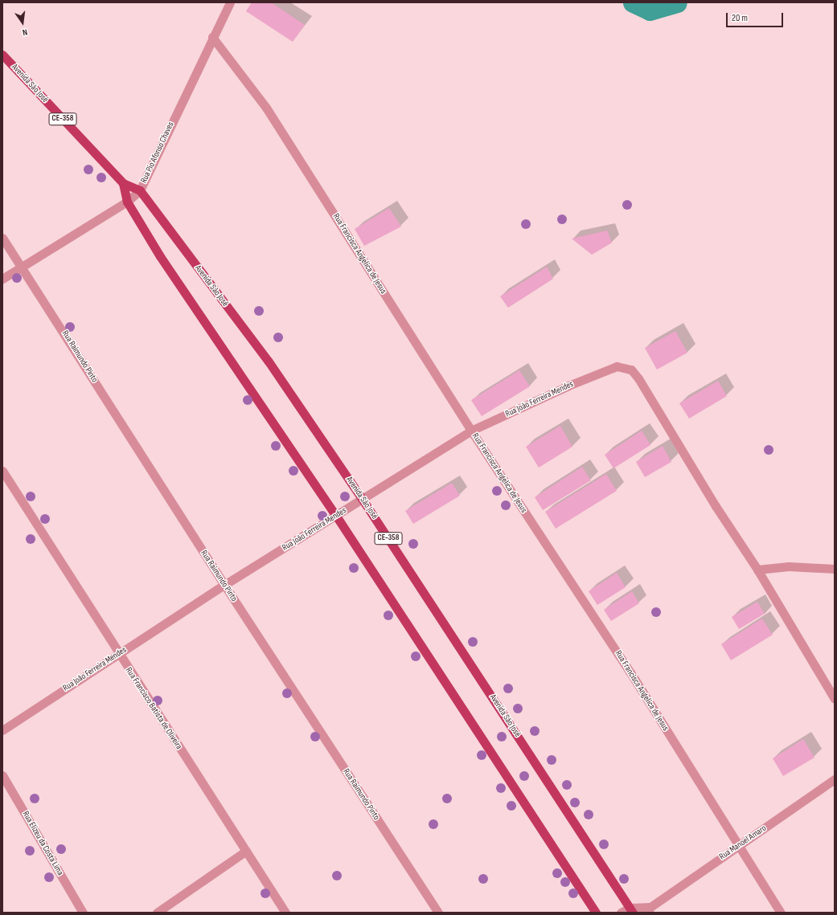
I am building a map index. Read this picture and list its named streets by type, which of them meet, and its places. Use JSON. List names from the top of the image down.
{
  "streets": {
    "main road": ["Avenida São José", "CE-358"],
    "street": [
      "Rua Pio Afonso Chaves",
      "Rua Francisca Angelica de Jesus",
      "Rua Raimundo Pinto",
      "Rua João Ferreira Mendes",
      "Rua Francisco Batista de Oliveira",
      "Rua Manoel Amaro",
      "Rua Elizeu da Costa Lima"
    ]
  },
  "crossings": [
    ["Avenida São José", "Rua Pio Afonso Chaves"],
    ["Avenida São José", "Rua João Ferreira Mendes"],
    ["Avenida São José", "Rua Manoel Amaro"],
    ["Rua Pio Afonso Chaves", "Rua Francisca Angelica de Jesus"],
    ["Rua Pio Afonso Chaves", "Rua Raimundo Pinto"],
    ["Rua Francisca Angelica de Jesus", "Rua João Ferreira Mendes"],
    ["Rua Francisca Angelica de Jesus", "Rua Manoel Amaro"],
    ["Rua Raimundo Pinto", "Rua João Ferreira Mendes"],
    ["Rua João Ferreira Mendes", "Rua Francisco Batista de Oliveira"]
  ],
  "scale_bar": "20 m",
  "north": "bottom"
}
